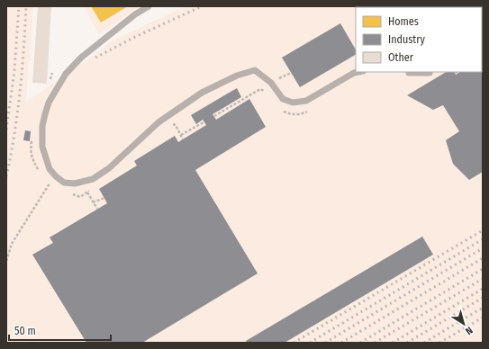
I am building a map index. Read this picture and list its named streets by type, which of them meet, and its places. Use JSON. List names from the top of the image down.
{
  "legend": ["Homes", "Industry", "Other"],
  "scale_bar": "50 m",
  "north": "bottom right"
}
